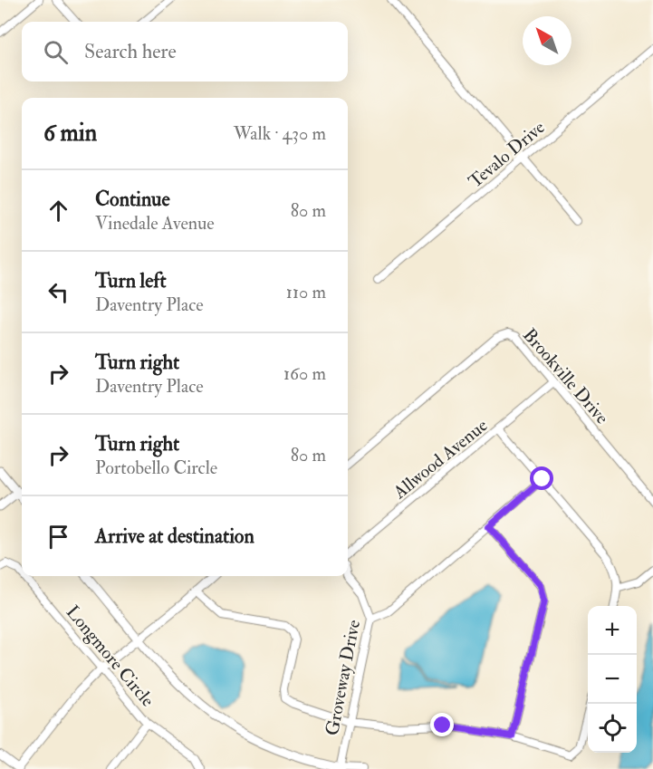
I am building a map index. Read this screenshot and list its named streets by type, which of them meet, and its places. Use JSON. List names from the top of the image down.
{
  "streets": {
    "street": [
      "Tevalo Drive",
      "Brookville Drive",
      "Allwood Avenue",
      "Longmore Circle",
      "Groveway Drive"
    ]
  },
  "crossings": [
    ["Brookville Drive", "Allwood Avenue"]
  ],
  "north": "top left",
  "page": {
    "search": "Search here",
    "heading": ["6 min", "Walk · 430 m"],
    "list": [
      ["Continue", "Vinedale Avenue", "80 m"],
      ["Turn left", "Daventry Place", "110 m"],
      ["Turn right", "Daventry Place", "160 m"],
      ["Turn right", "Portobello Circle", "80 m"],
      "Arrive at destination"
    ],
    "map_buttons": ["+", "−"]
  }
}
